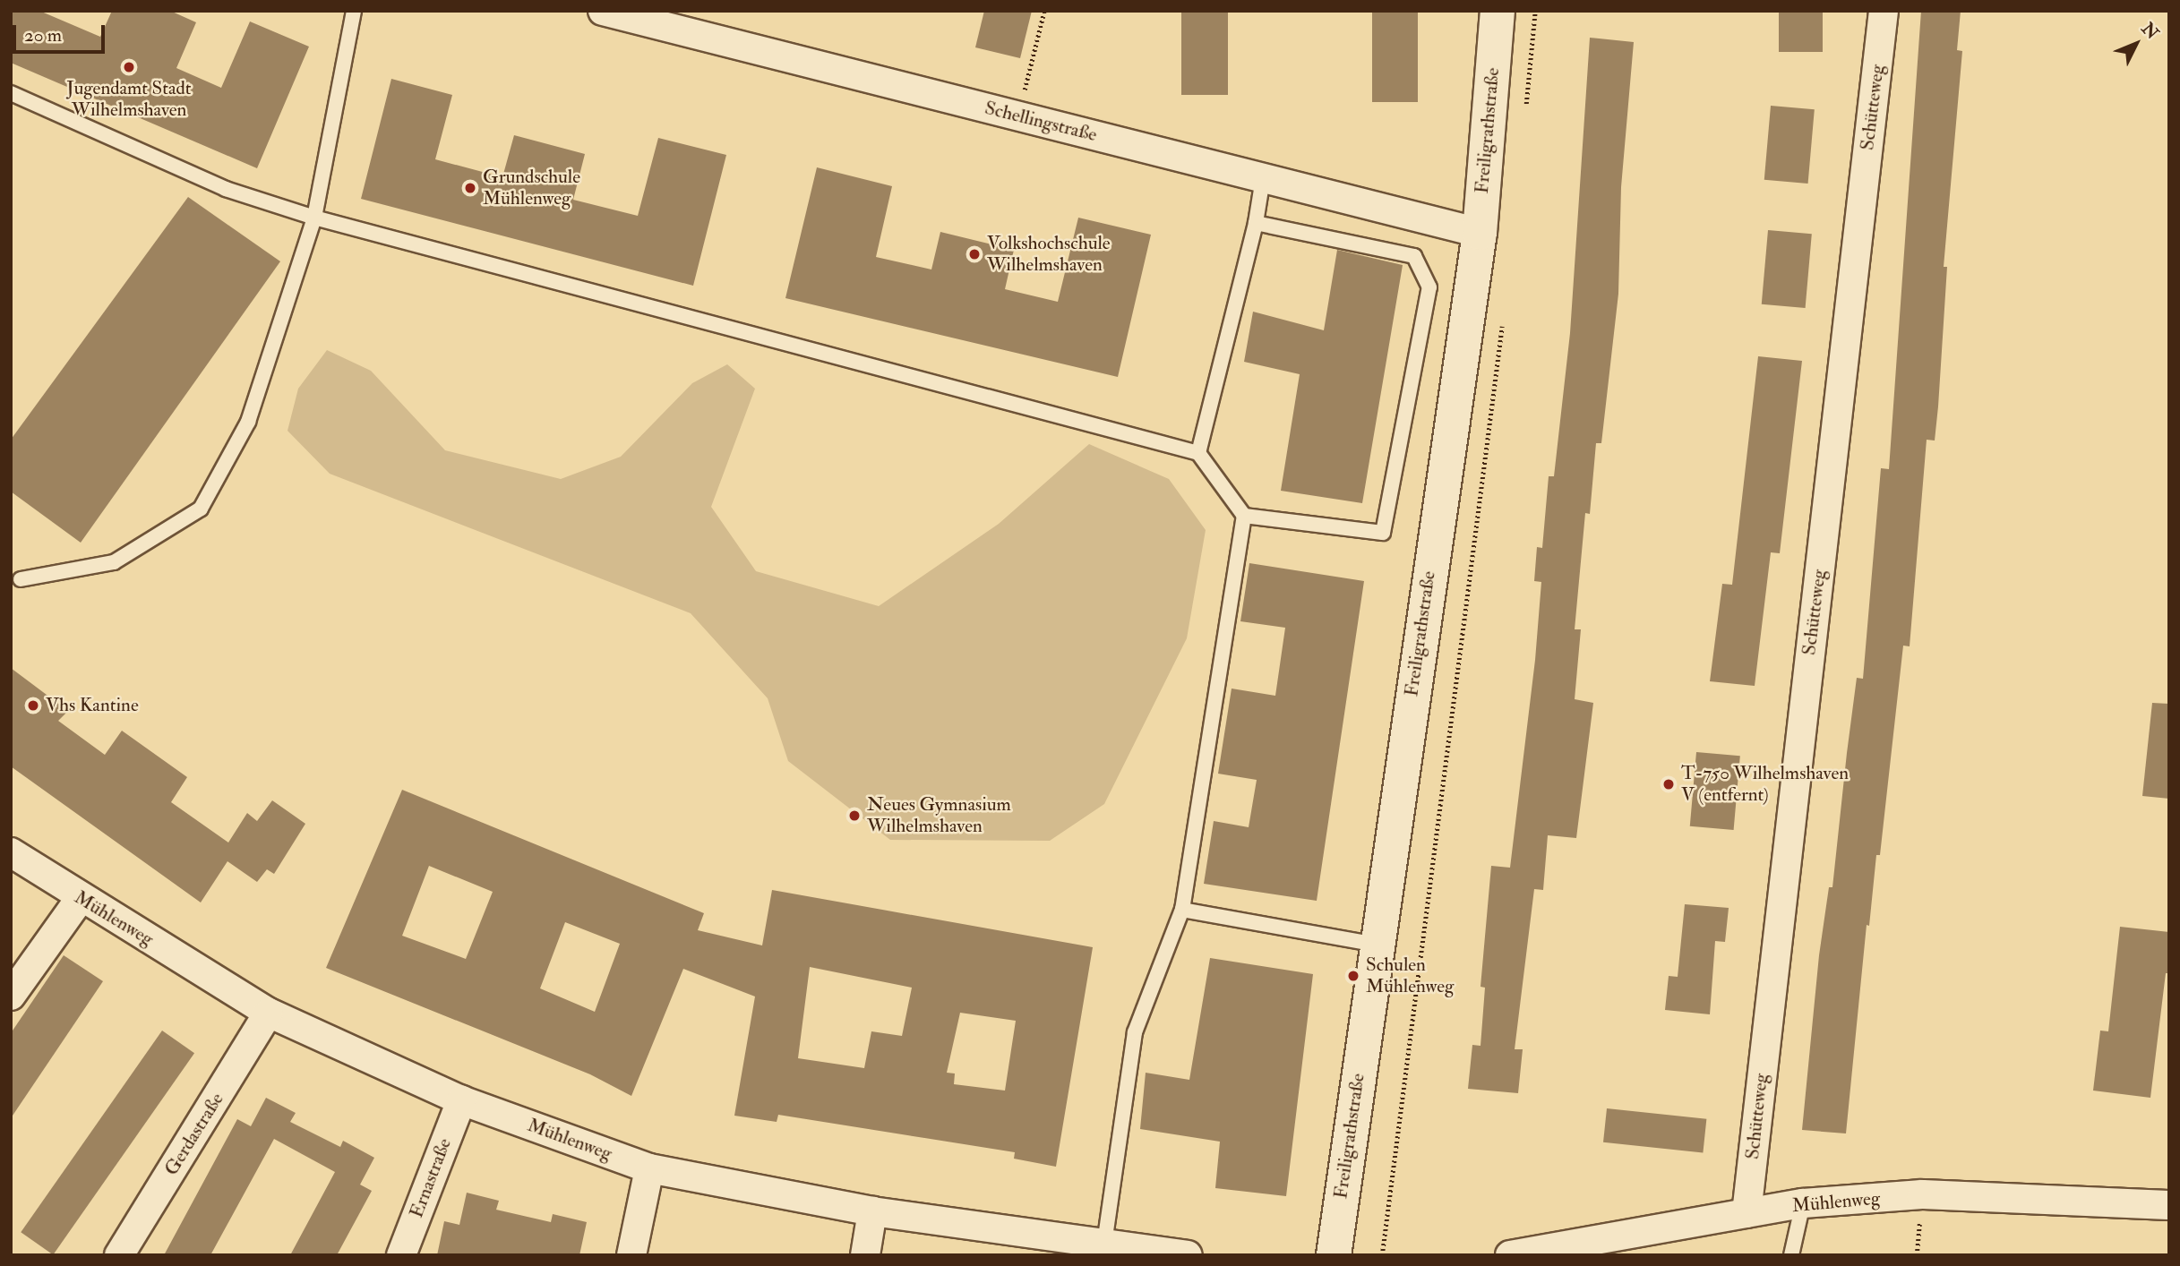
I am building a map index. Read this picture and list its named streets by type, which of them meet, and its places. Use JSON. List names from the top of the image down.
{
  "streets": {
    "street": [
      "Schütteweg",
      "Schellingstraße",
      "Freiligrathstraße",
      "Mühlenweg",
      "Gerdastraße",
      "Ernastraße"
    ]
  },
  "crossings": [
    ["Schütteweg", "Mühlenweg"],
    ["Schellingstraße", "Freiligrathstraße"],
    ["Mühlenweg", "Gerdastraße"],
    ["Mühlenweg", "Ernastraße"]
  ],
  "places": [
    "Jugendamt Stadt Wilhelmshaven",
    "Grundschule Mühlenweg",
    "Volkshochschule Wilhelmshaven",
    "Vhs Kantine",
    "T-750 Wilhelmshaven V (entfernt)",
    "Neues Gymnasium Wilhelmshaven",
    "Schulen Mühlenweg"
  ],
  "scale_bar": "20 m",
  "north": "top right"
}
